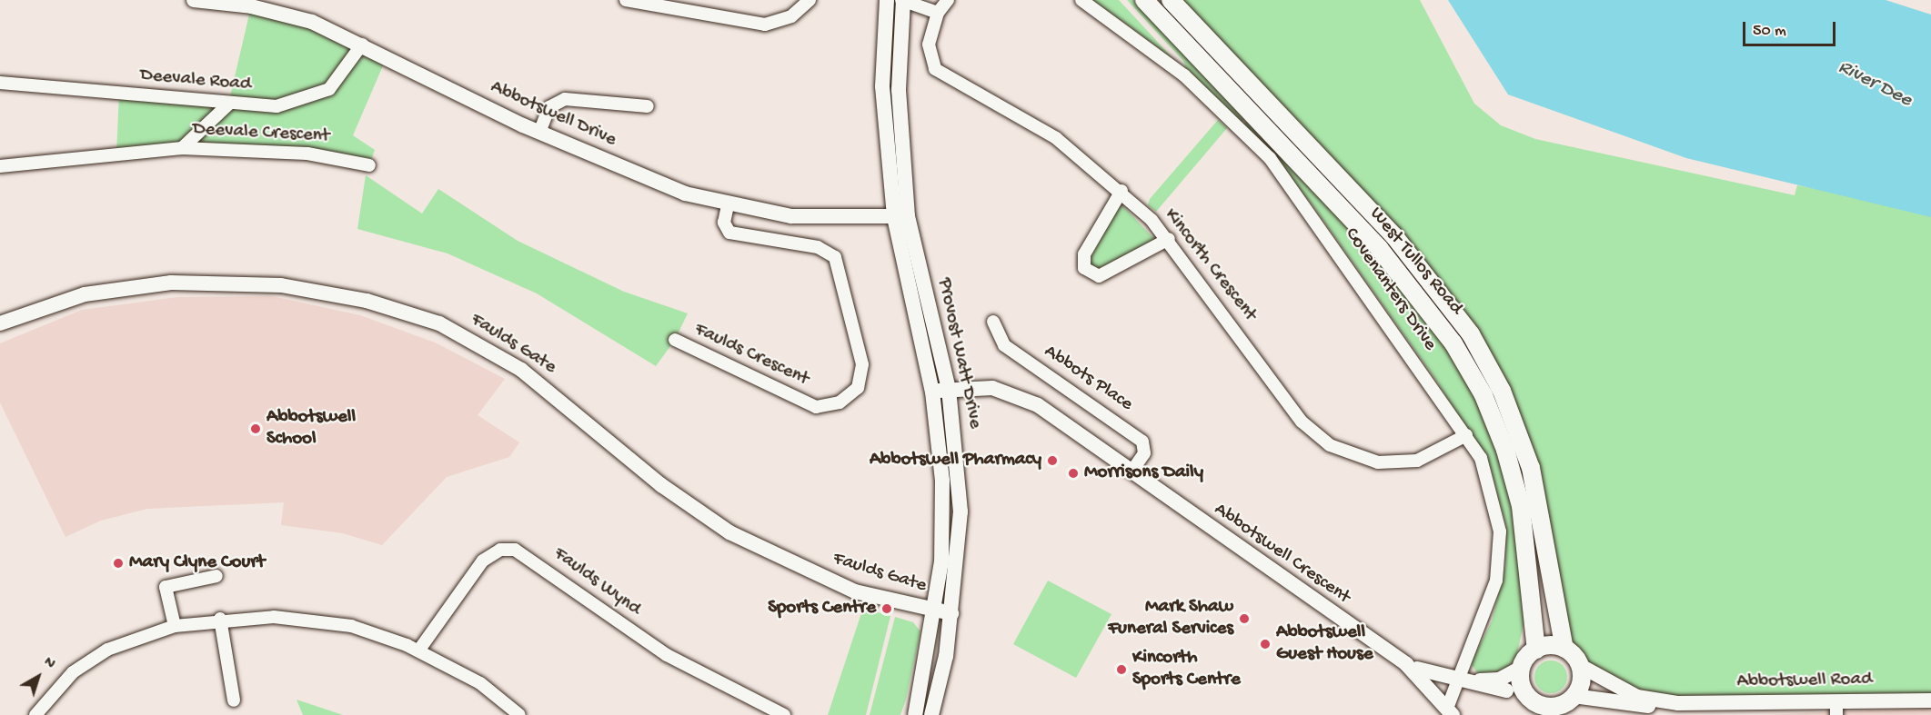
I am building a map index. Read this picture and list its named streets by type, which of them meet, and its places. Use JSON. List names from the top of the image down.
{
  "streets": {
    "main road": ["West Tullos Road"],
    "street": [
      "Deevale Road",
      "Abbotswell Drive",
      "Deevale Crescent",
      "Kincorth Crescent",
      "Covenanters Drive",
      "Faulds Gate",
      "Provost Watt Drive",
      "Faulds Crescent",
      "Abbots Place",
      "Abbotswell Crescent",
      "Faulds Wynd",
      "Abbotswell Road"
    ]
  },
  "crossings": [
    ["Deevale Road", "Abbotswell Drive"],
    ["Deevale Road", "Deevale Crescent"],
    ["Abbotswell Drive", "Provost Watt Drive"],
    ["Abbotswell Drive", "Faulds Crescent"],
    ["West Tullos Road", "Abbotswell Crescent"],
    ["Kincorth Crescent", "Covenanters Drive"],
    ["Covenanters Drive", "Abbotswell Crescent"],
    ["Faulds Gate", "Provost Watt Drive"],
    ["Provost Watt Drive", "Abbotswell Crescent"],
    ["Abbots Place", "Abbotswell Crescent"]
  ],
  "water": ["River Dee"],
  "places": [
    "Abbotswell School",
    "Abbotswell Pharmacy",
    "Morrisons Daily",
    "Mary Clyne Court",
    "Sports Centre",
    "Mark Shaw Funeral Services",
    "Abbotswell Guest House",
    "Kincorth Sports Centre"
  ],
  "scale_bar": "50 m",
  "north": "top right"
}
